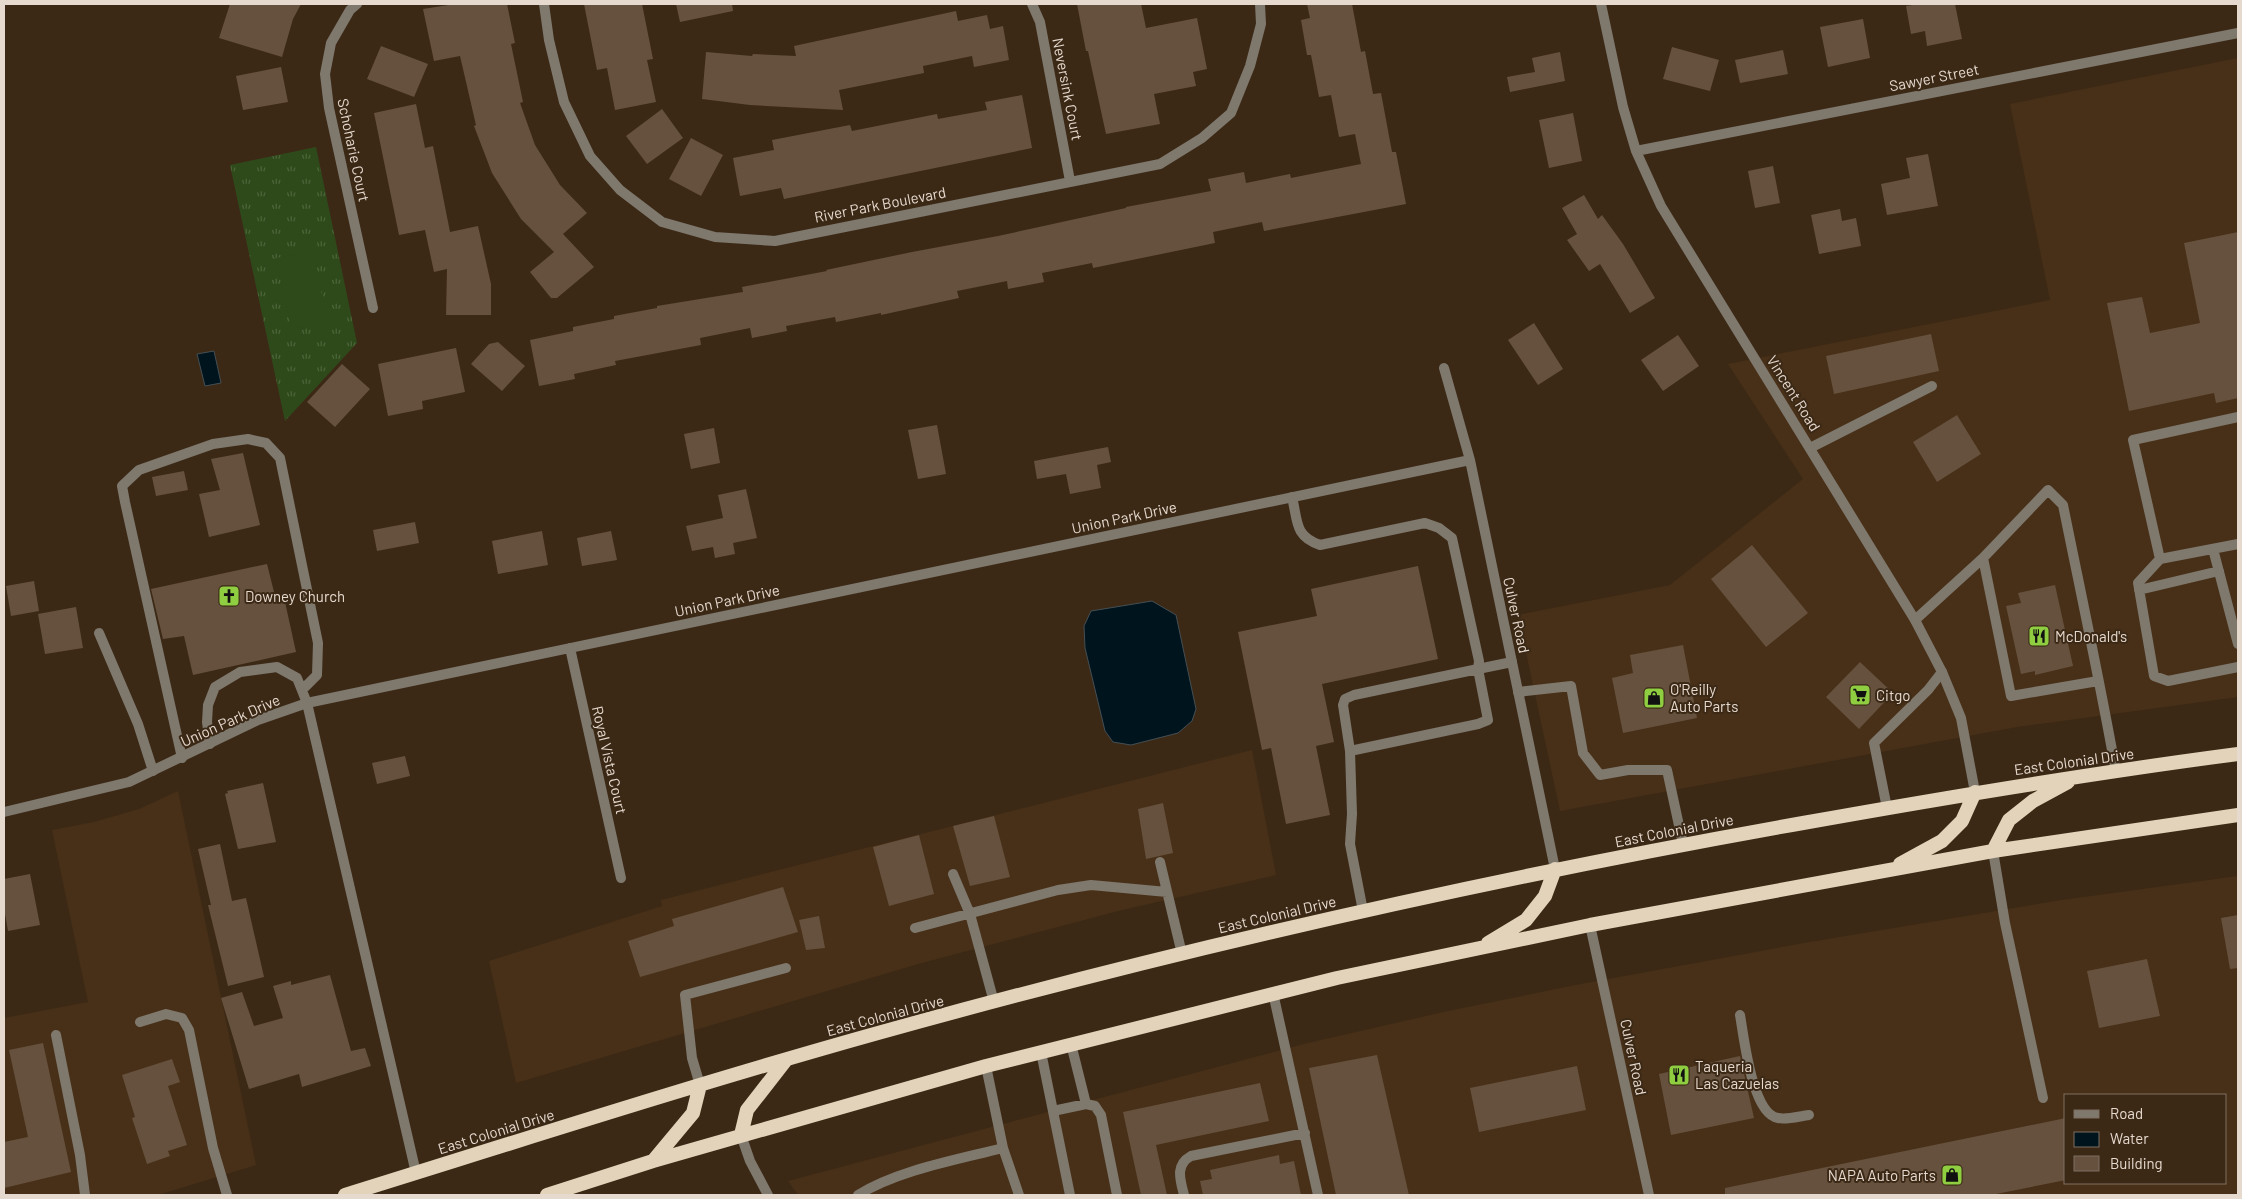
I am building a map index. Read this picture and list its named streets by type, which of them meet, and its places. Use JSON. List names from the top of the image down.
{
  "streets": {
    "highway": ["East Colonial Drive"],
    "street": [
      "Sawyer Street",
      "Neversink Court",
      "Schoharie Court",
      "River Park Boulevard",
      "Vincent Road",
      "Union Park Drive",
      "Culver Road",
      "Royal Vista Court"
    ]
  },
  "crossings": [
    ["Sawyer Street", "Vincent Road"],
    ["Neversink Court", "River Park Boulevard"],
    ["Vincent Road", "East Colonial Drive"],
    ["Union Park Drive", "Culver Road"],
    ["Union Park Drive", "Royal Vista Court"],
    ["Culver Road", "East Colonial Drive"]
  ],
  "places": {
    "church": ["Downey Church"],
    "restaurant": ["McDonald's", "Taqueria Las Cazuelas"],
    "supermarket": ["Citgo"],
    "shop": ["O'Reilly Auto Parts", "NAPA Auto Parts"]
  },
  "legend": ["Road", "Water", "Building"]
}
